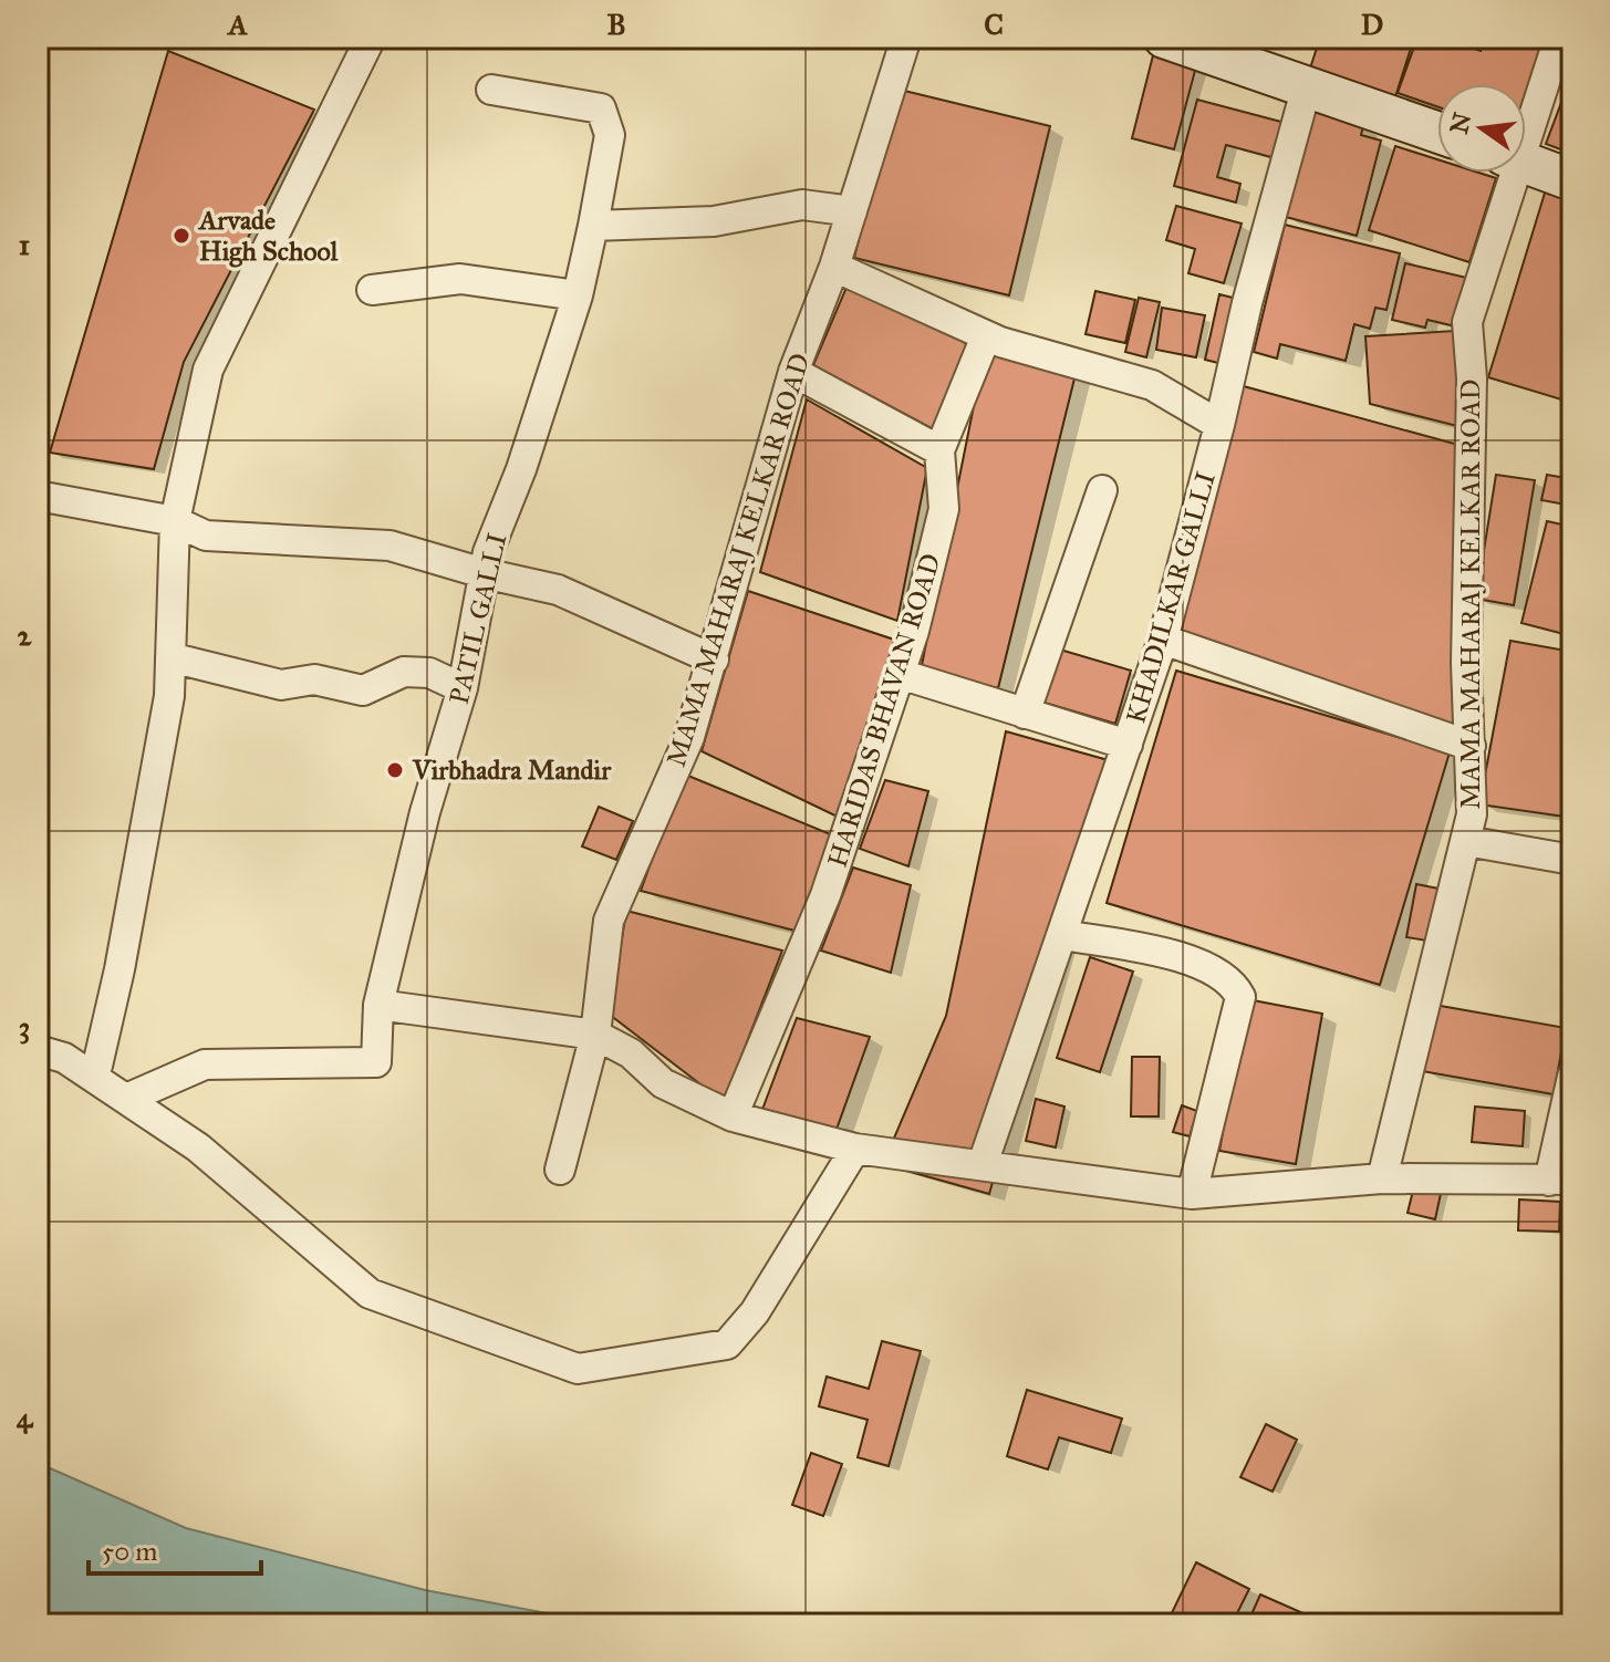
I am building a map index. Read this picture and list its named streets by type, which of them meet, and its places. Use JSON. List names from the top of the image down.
{
  "streets": {
    "street": [
      "MAMA MAHARAJ KELKAR ROAD",
      "KHADILKAR GALLI",
      "PATIL GALLI",
      "HARIDAS BHAVAN ROAD"
    ]
  },
  "places": ["Arvade High School", "Virbhadra Mandir"],
  "scale_bar": "50 m",
  "north": "left",
  "grid": {
    "columns": [
      "A",
      "B",
      "C",
      "D"
    ],
    "rows": [
      "1",
      "2",
      "3",
      "4"
    ]
  }
}
